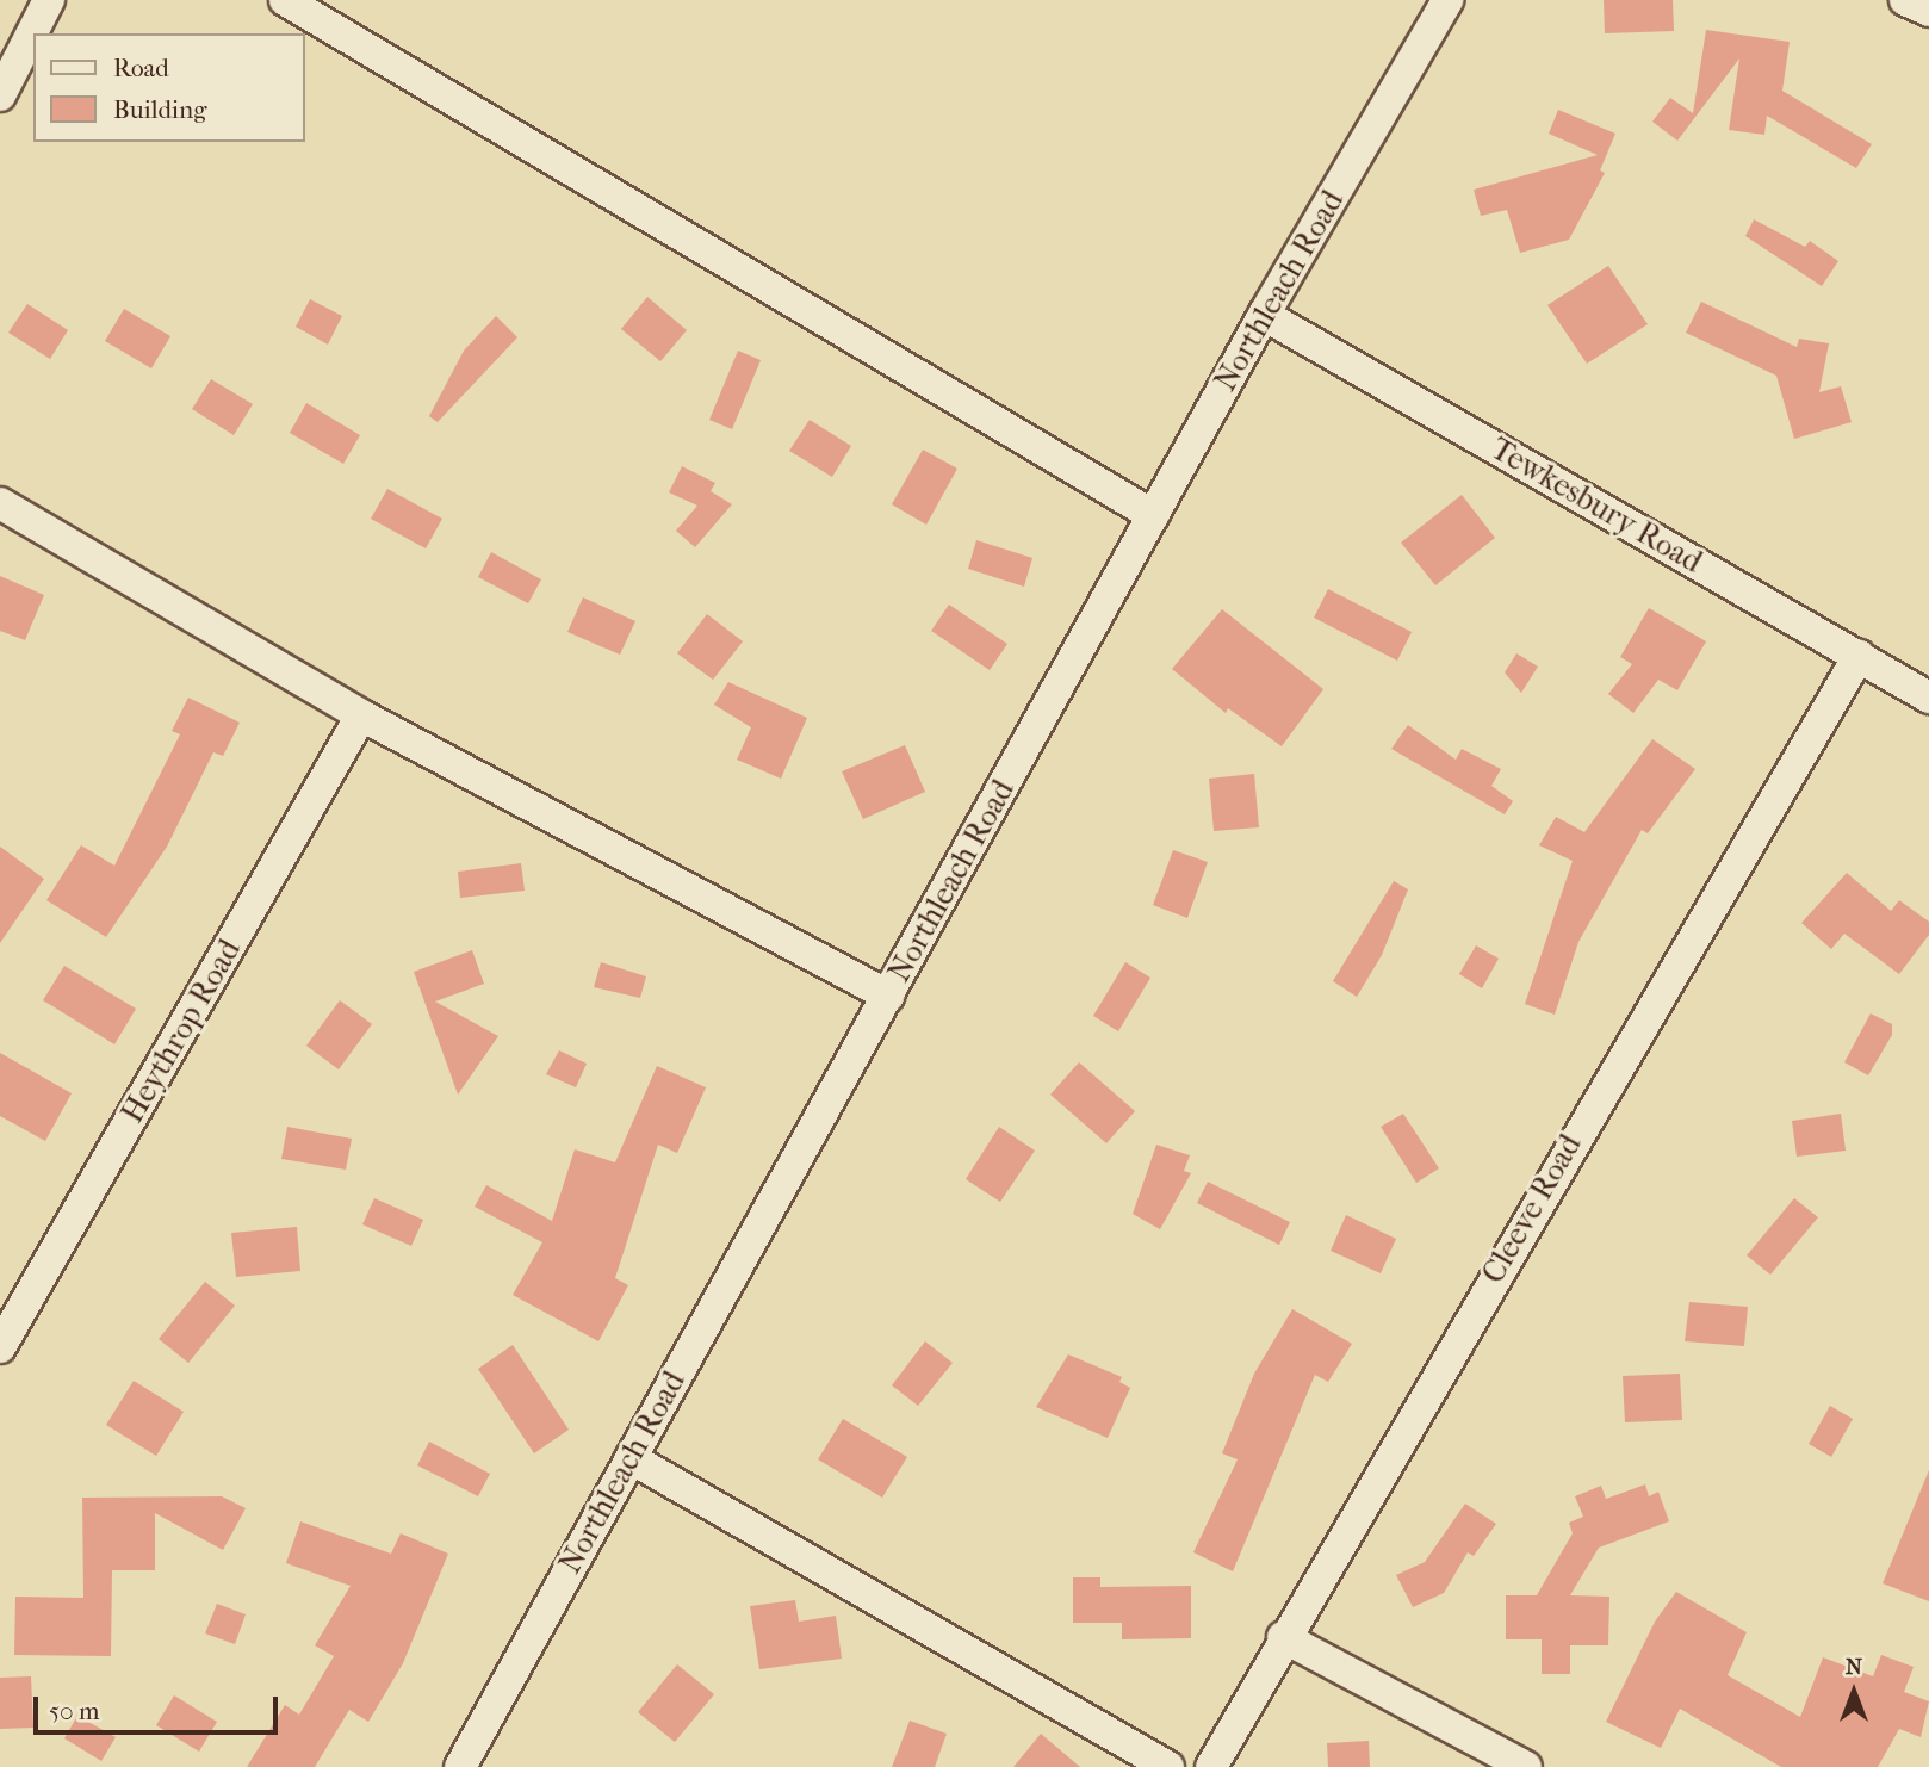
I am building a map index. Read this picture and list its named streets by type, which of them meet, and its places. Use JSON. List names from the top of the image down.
{
  "streets": {
    "street": [
      "Northleach Road",
      "Tewkesbury Road",
      "Heythrop Road",
      "Cleeve Road"
    ]
  },
  "crossings": [
    ["Northleach Road", "Tewkesbury Road"],
    ["Tewkesbury Road", "Cleeve Road"]
  ],
  "legend": ["Road", "Building"],
  "scale_bar": "50 m",
  "north": "top"
}
